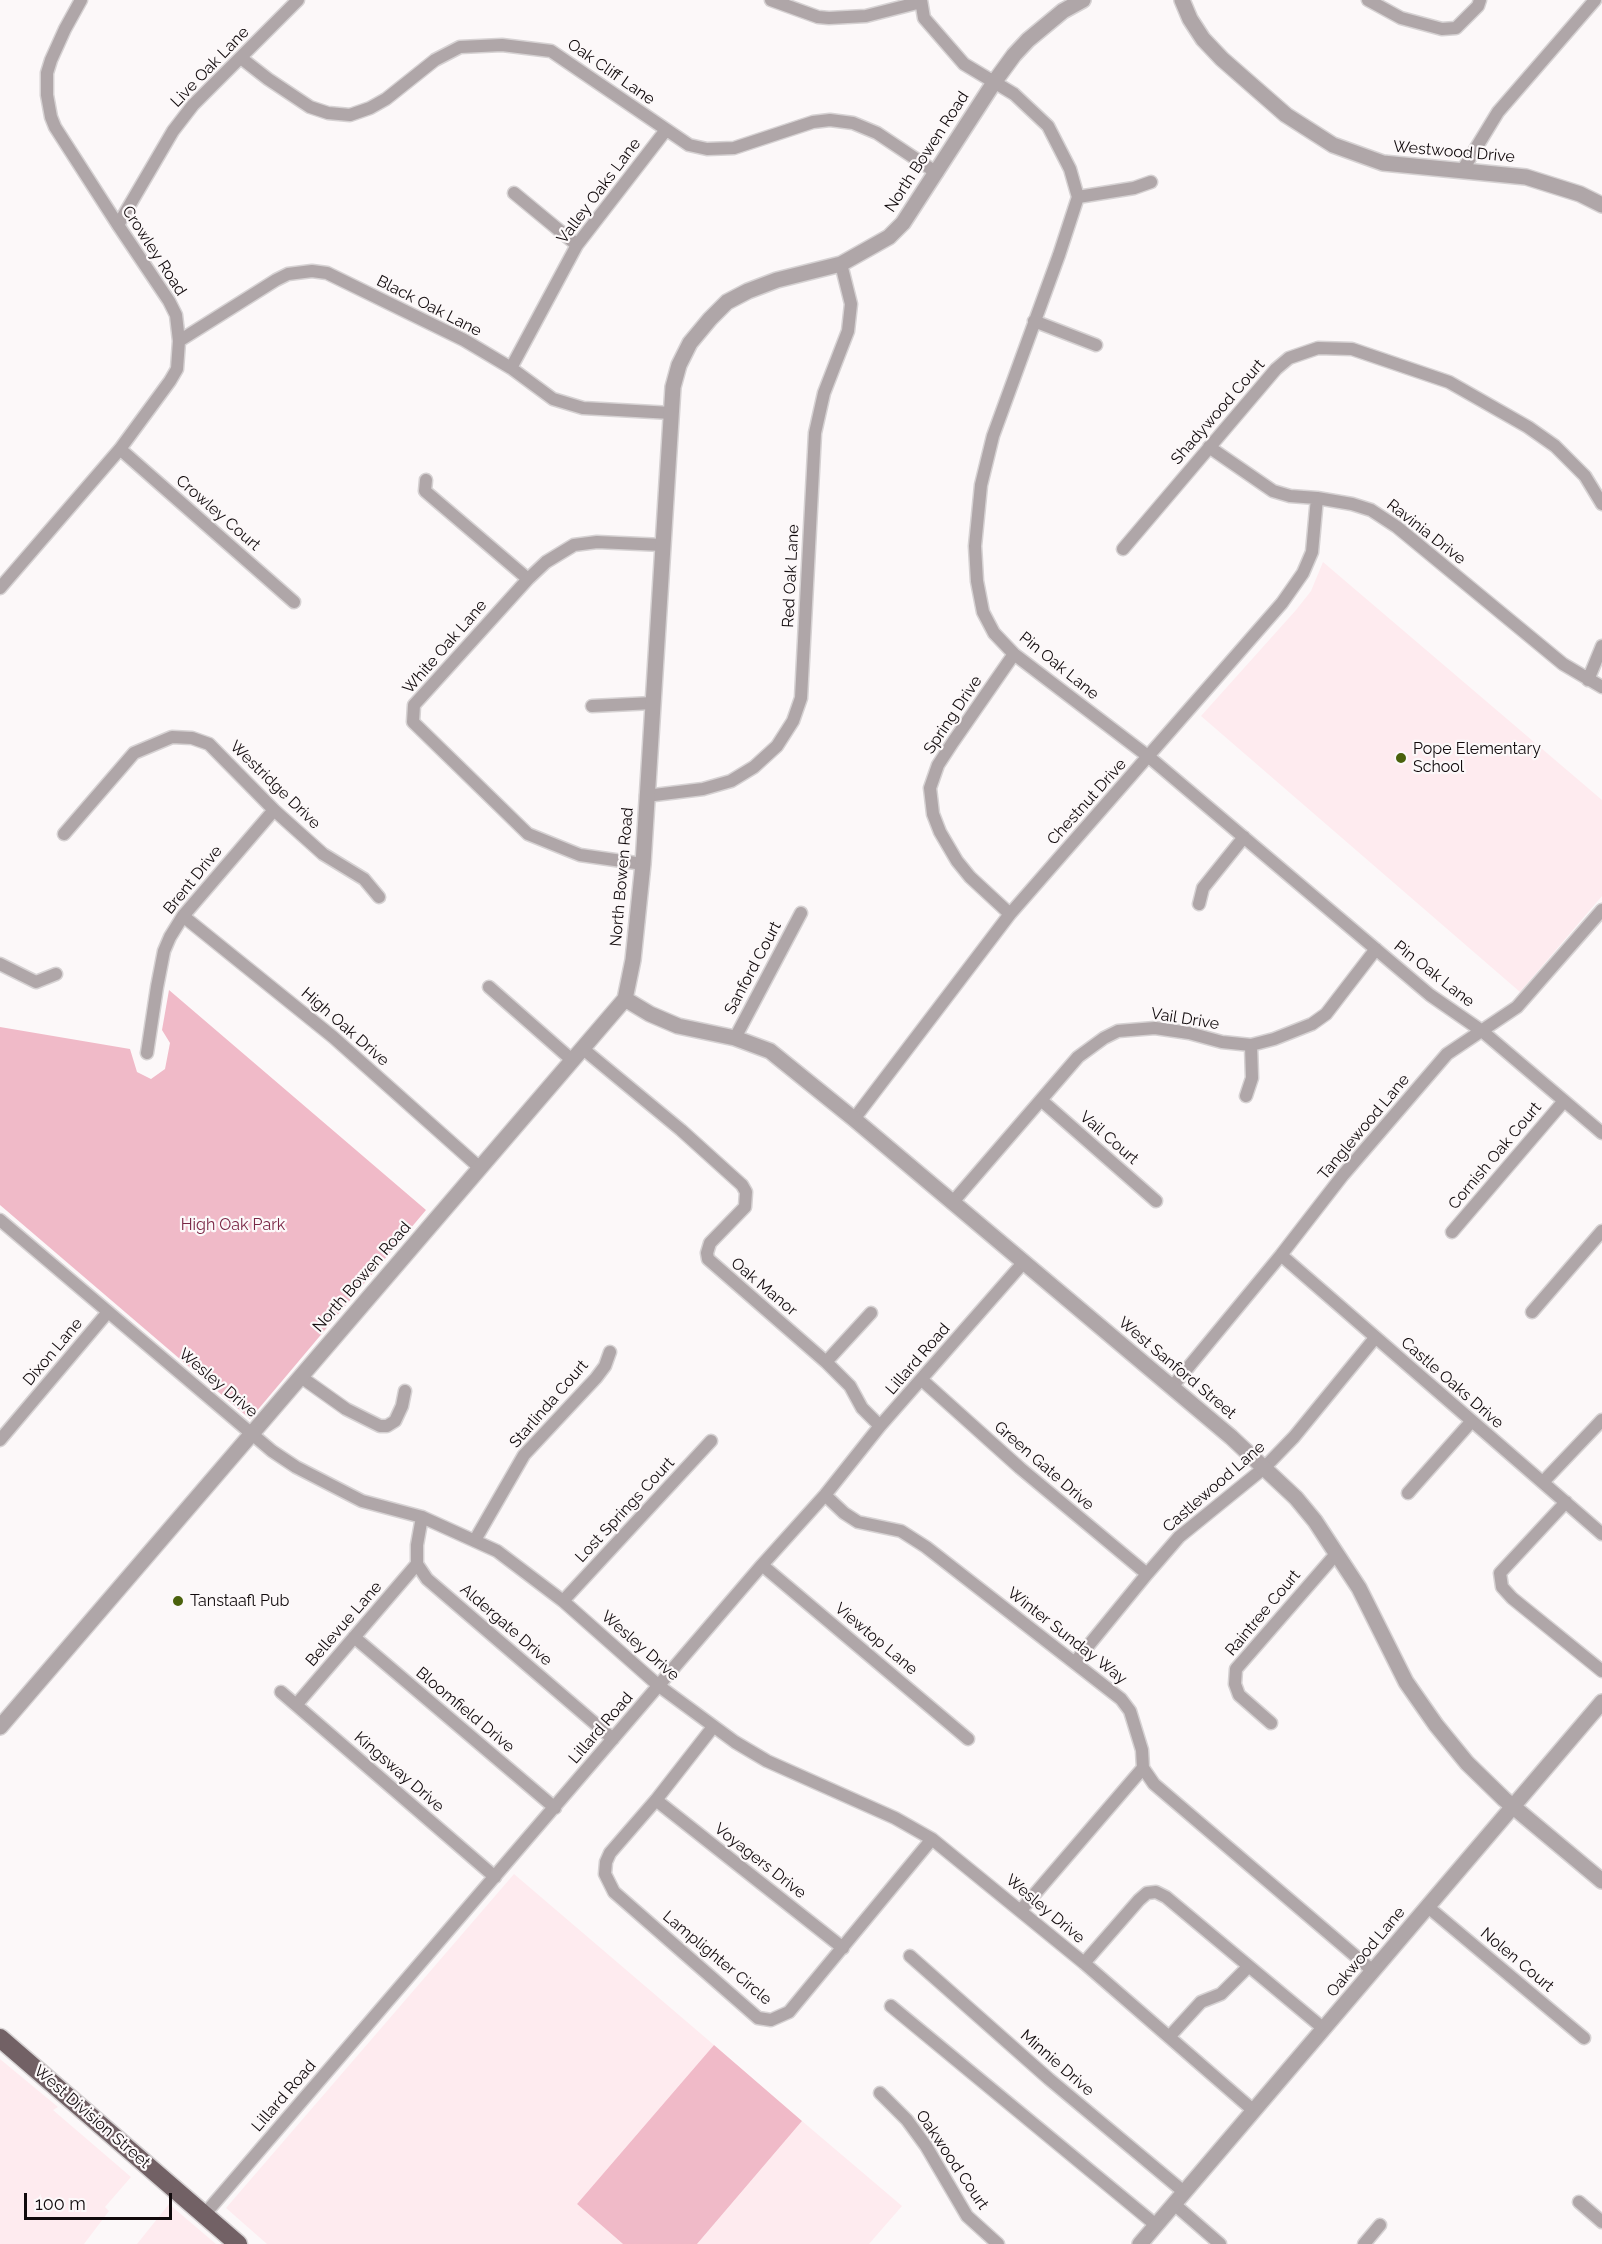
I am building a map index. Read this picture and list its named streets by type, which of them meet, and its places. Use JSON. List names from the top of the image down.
{
  "streets": {
    "main road": ["West Division Street"],
    "street": [
      "Live Oak Lane",
      "Oak Cliff Lane",
      "North Bowen Road",
      "Westwood Drive",
      "Valley Oaks Lane",
      "Crowley Road",
      "Black Oak Lane",
      "Shadywood Court",
      "Crowley Court",
      "Ravinia Drive",
      "Red Oak Lane",
      "White Oak Lane",
      "Pin Oak Lane",
      "Spring Drive",
      "Westridge Drive",
      "Chestnut Drive",
      "Brent Drive",
      "Sanford Court",
      "Vail Drive",
      "High Oak Drive",
      "Tanglewood Lane",
      "Vail Court",
      "Cornish Oak Court",
      "Oak Manor",
      "Dixon Lane",
      "Lillard Road",
      "West Sanford Street",
      "Wesley Drive",
      "Castle Oaks Drive",
      "Starlinda Court",
      "Green Gate Drive",
      "Castlewood Lane",
      "Lost Springs Court",
      "Raintree Court",
      "Bellevue Lane",
      "Aldergate Drive",
      "Winter Sunday Way",
      "Viewtop Lane",
      "Bloomfield Drive",
      "Kingsway Drive",
      "Voyagers Drive",
      "Oakwood Lane",
      "Lamplighter Circle",
      "Nolen Court",
      "Minnie Drive",
      "Oakwood Court"
    ]
  },
  "crossings": [
    ["Live Oak Lane", "Oak Cliff Lane"],
    ["Live Oak Lane", "Crowley Road"],
    ["Oak Cliff Lane", "North Bowen Road"],
    ["Oak Cliff Lane", "Valley Oaks Lane"],
    ["North Bowen Road", "Black Oak Lane"],
    ["North Bowen Road", "Red Oak Lane"],
    ["North Bowen Road", "White Oak Lane"],
    ["North Bowen Road", "High Oak Drive"],
    ["North Bowen Road", "Oak Manor"],
    ["North Bowen Road", "West Sanford Street"],
    ["North Bowen Road", "Wesley Drive"],
    ["Valley Oaks Lane", "Black Oak Lane"],
    ["Crowley Road", "Black Oak Lane"],
    ["Crowley Road", "Crowley Court"],
    ["Shadywood Court", "Ravinia Drive"],
    ["Ravinia Drive", "Chestnut Drive"],
    ["Pin Oak Lane", "Spring Drive"],
    ["Pin Oak Lane", "Chestnut Drive"],
    ["Pin Oak Lane", "Vail Drive"],
    ["Pin Oak Lane", "Tanglewood Lane"],
    ["Pin Oak Lane", "Cornish Oak Court"],
    ["Spring Drive", "Chestnut Drive"],
    ["Westridge Drive", "Brent Drive"],
    ["Chestnut Drive", "West Sanford Street"],
    ["Brent Drive", "High Oak Drive"],
    ["Sanford Court", "West Sanford Street"],
    ["Vail Drive", "Vail Court"],
    ["Vail Drive", "West Sanford Street"],
    ["Tanglewood Lane", "West Sanford Street"],
    ["Tanglewood Lane", "Castle Oaks Drive"],
    ["Oak Manor", "Lillard Road"],
    ["Dixon Lane", "Wesley Drive"],
    ["Lillard Road", "West Sanford Street"],
    ["Lillard Road", "Wesley Drive"],
    ["Lillard Road", "Green Gate Drive"],
    ["Lillard Road", "Aldergate Drive"],
    ["Lillard Road", "Winter Sunday Way"],
    ["Lillard Road", "Viewtop Lane"],
    ["Lillard Road", "Bloomfield Drive"],
    ["Lillard Road", "Kingsway Drive"],
    ["Lillard Road", "West Division Street"],
    ["West Sanford Street", "Castlewood Lane"],
    ["West Sanford Street", "Raintree Court"],
    ["West Sanford Street", "Oakwood Lane"],
    ["Wesley Drive", "Starlinda Court"],
    ["Wesley Drive", "Lost Springs Court"],
    ["Wesley Drive", "Oakwood Lane"],
    ["Wesley Drive", "Lamplighter Circle"],
    ["Castle Oaks Drive", "Castlewood Lane"],
    ["Green Gate Drive", "Castlewood Lane"],
    ["Castlewood Lane", "Winter Sunday Way"],
    ["Bellevue Lane", "Aldergate Drive"],
    ["Bellevue Lane", "Bloomfield Drive"],
    ["Bellevue Lane", "Kingsway Drive"],
    ["Voyagers Drive", "Lamplighter Circle"],
    ["Oakwood Lane", "Nolen Court"],
    ["Oakwood Lane", "Minnie Drive"]
  ],
  "parks": ["High Oak Park"],
  "places": ["Pope Elementary School", "Tanstaafl Pub"],
  "scale_bar": "100 m"
}
